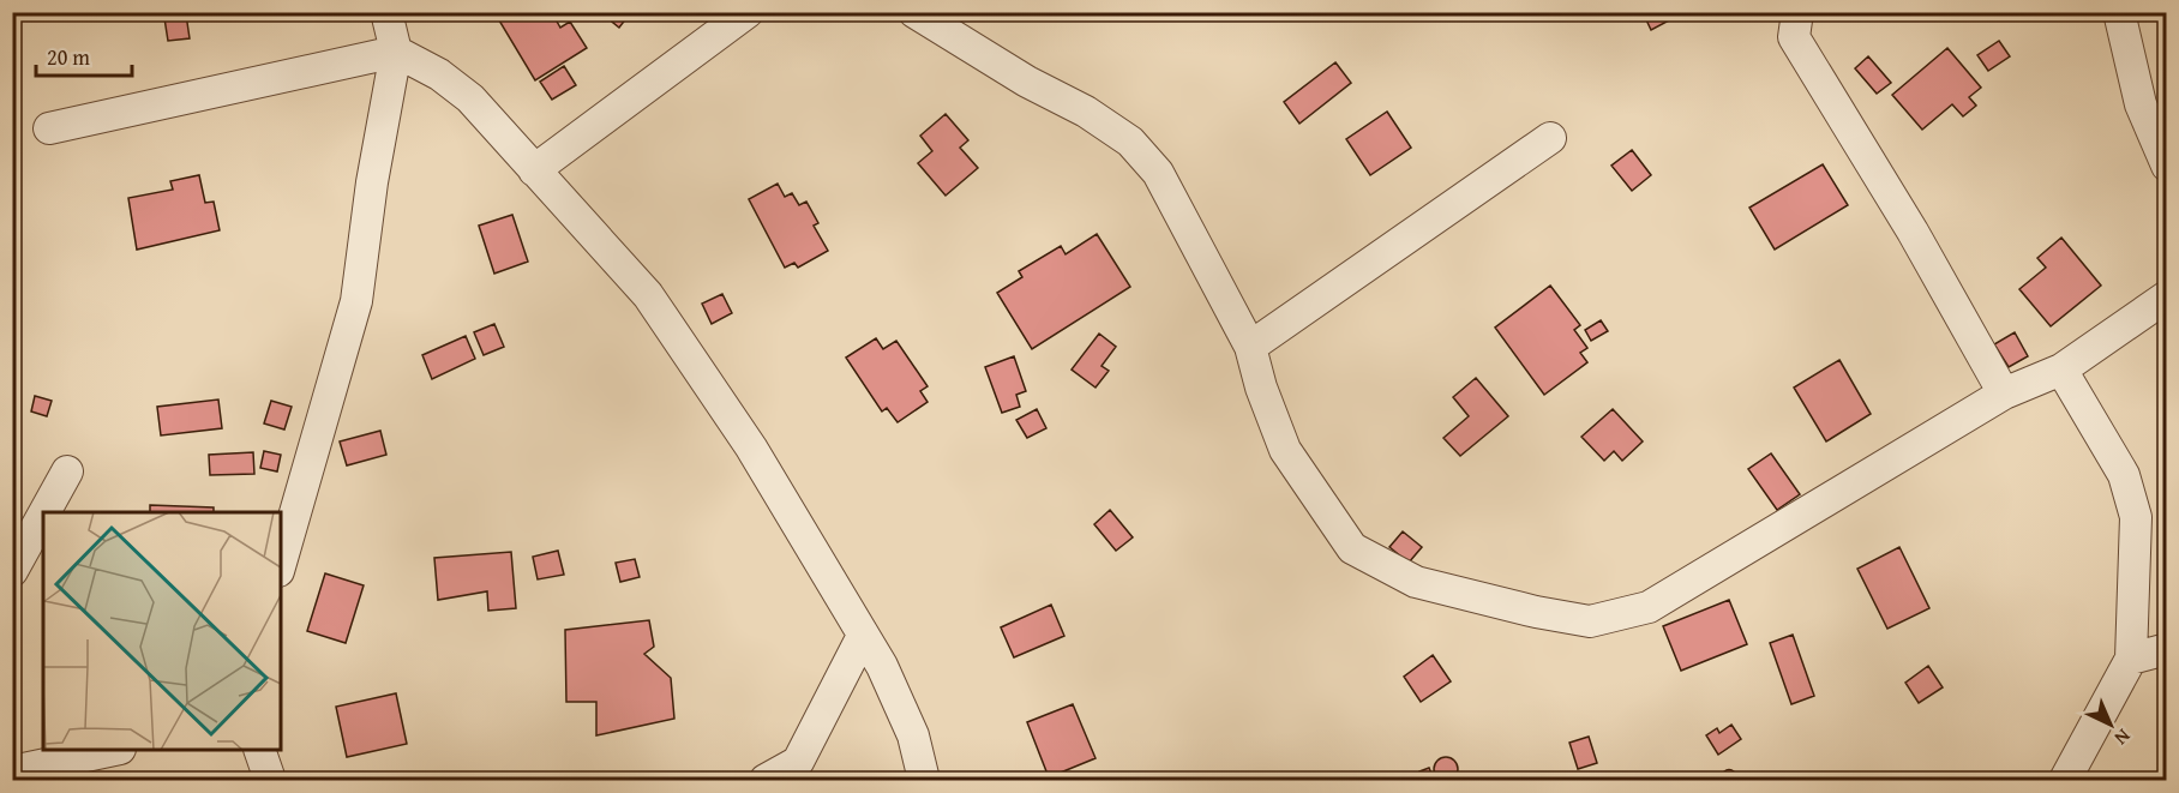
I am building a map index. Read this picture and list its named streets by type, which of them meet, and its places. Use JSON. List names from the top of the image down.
{
  "scale_bar": "20 m",
  "north": "bottom right"
}
